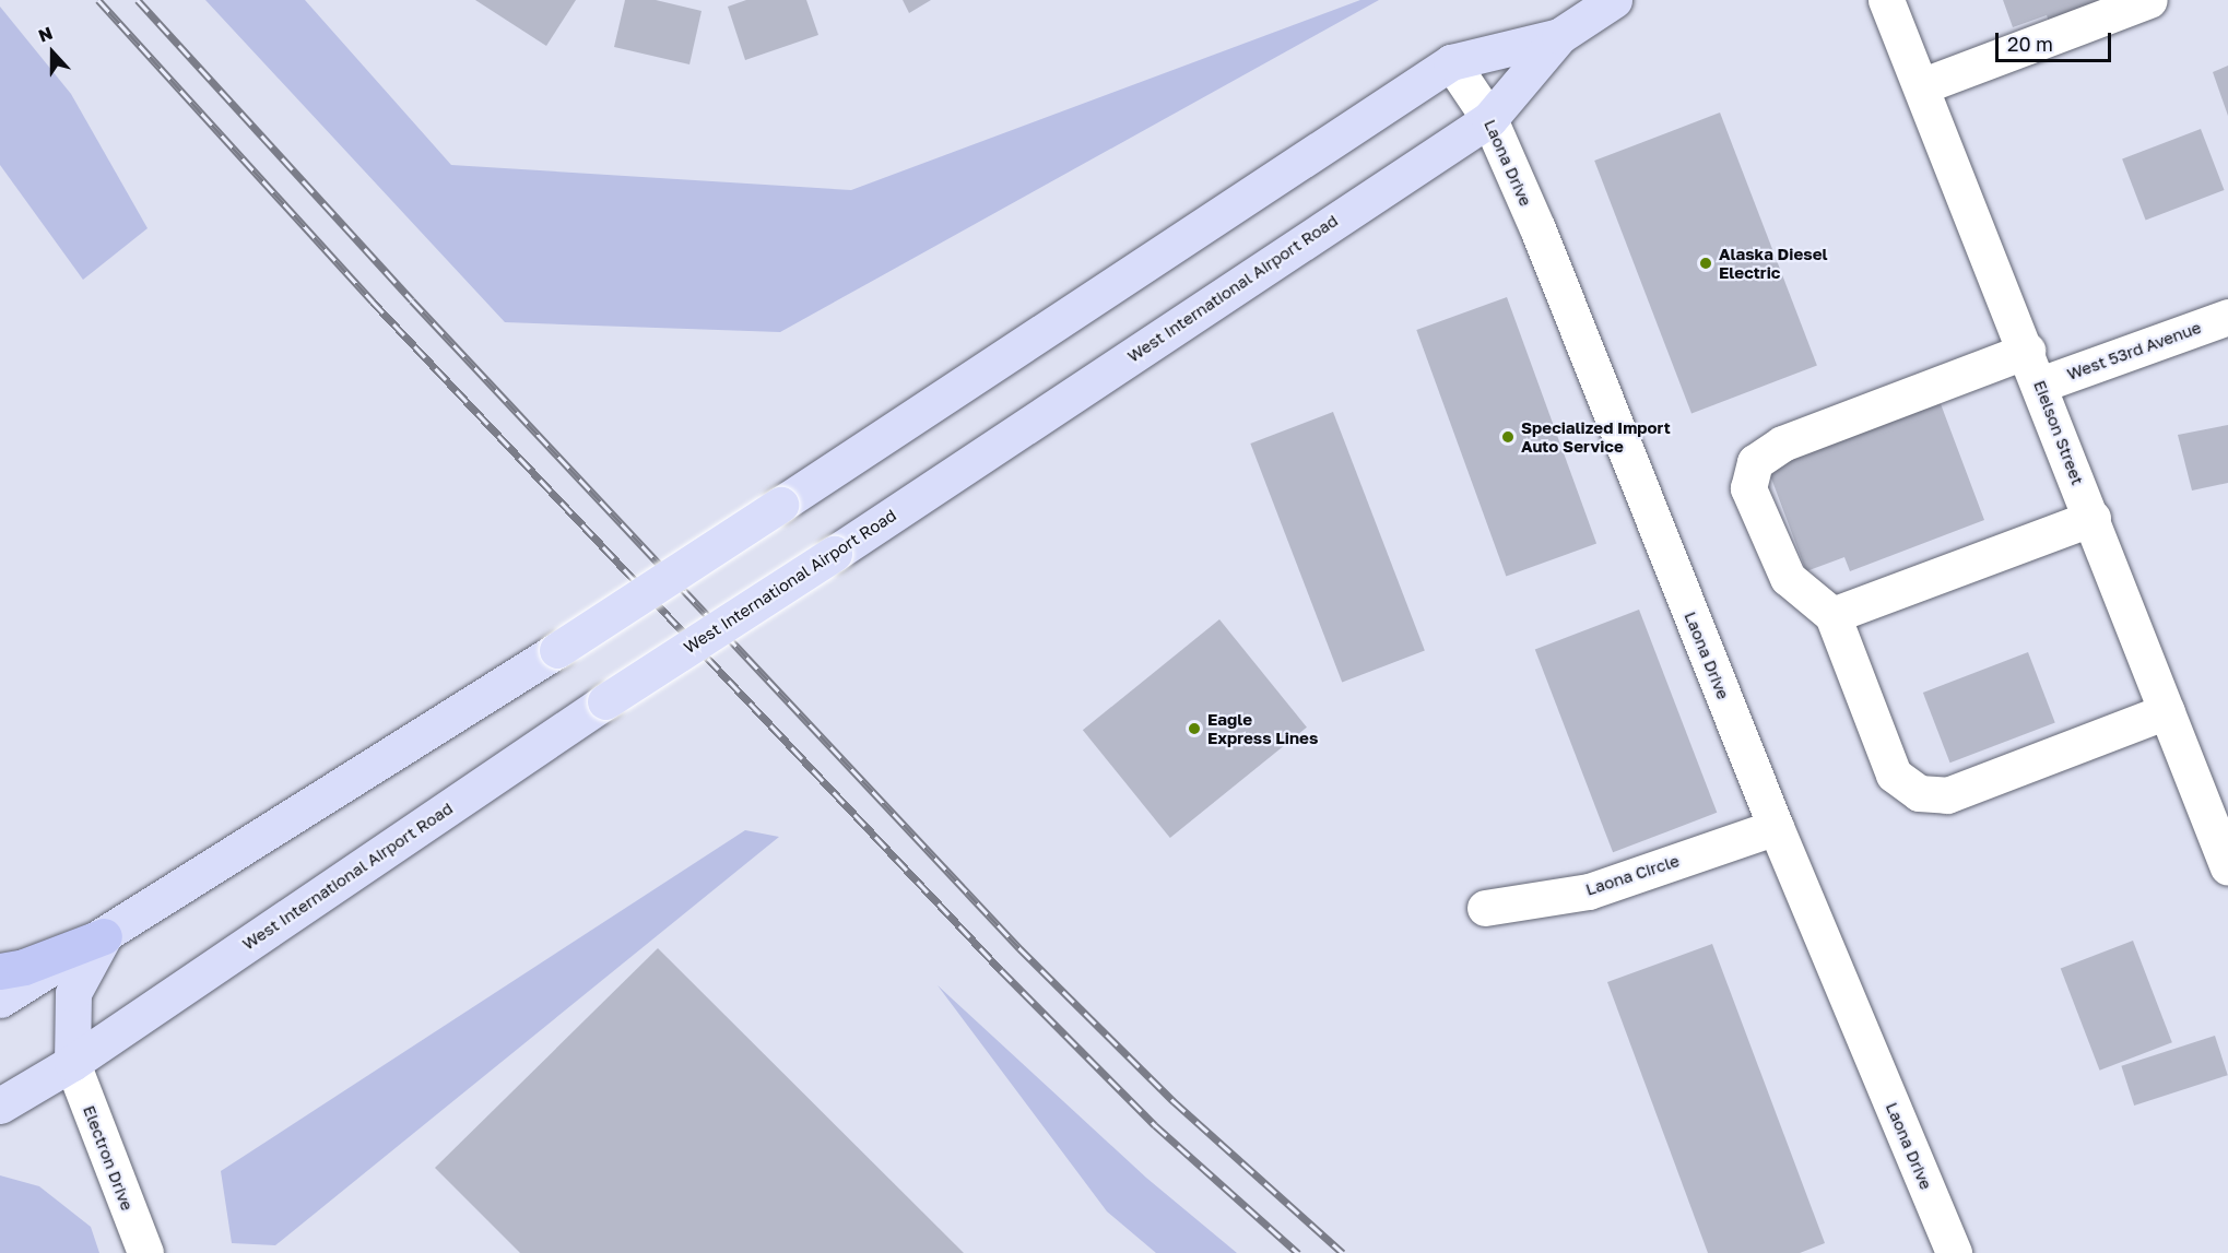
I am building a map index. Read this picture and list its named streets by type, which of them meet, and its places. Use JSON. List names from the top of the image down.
{
  "streets": {
    "main road": ["West International Airport Road"],
    "street": [
      "Laona Drive",
      "West 53rd Avenue",
      "Eielson Street",
      "Laona Circle",
      "Electron Drive"
    ]
  },
  "crossings": [
    ["Laona Drive", "West International Airport Road"],
    ["Laona Drive", "Laona Circle"],
    ["West International Airport Road", "Electron Drive"],
    ["West 53rd Avenue", "Eielson Street"]
  ],
  "places": ["Alaska Diesel Electric", "Specialized Import Auto Service", "Eagle Express Lines"],
  "scale_bar": "20 m",
  "north": "top"
}
